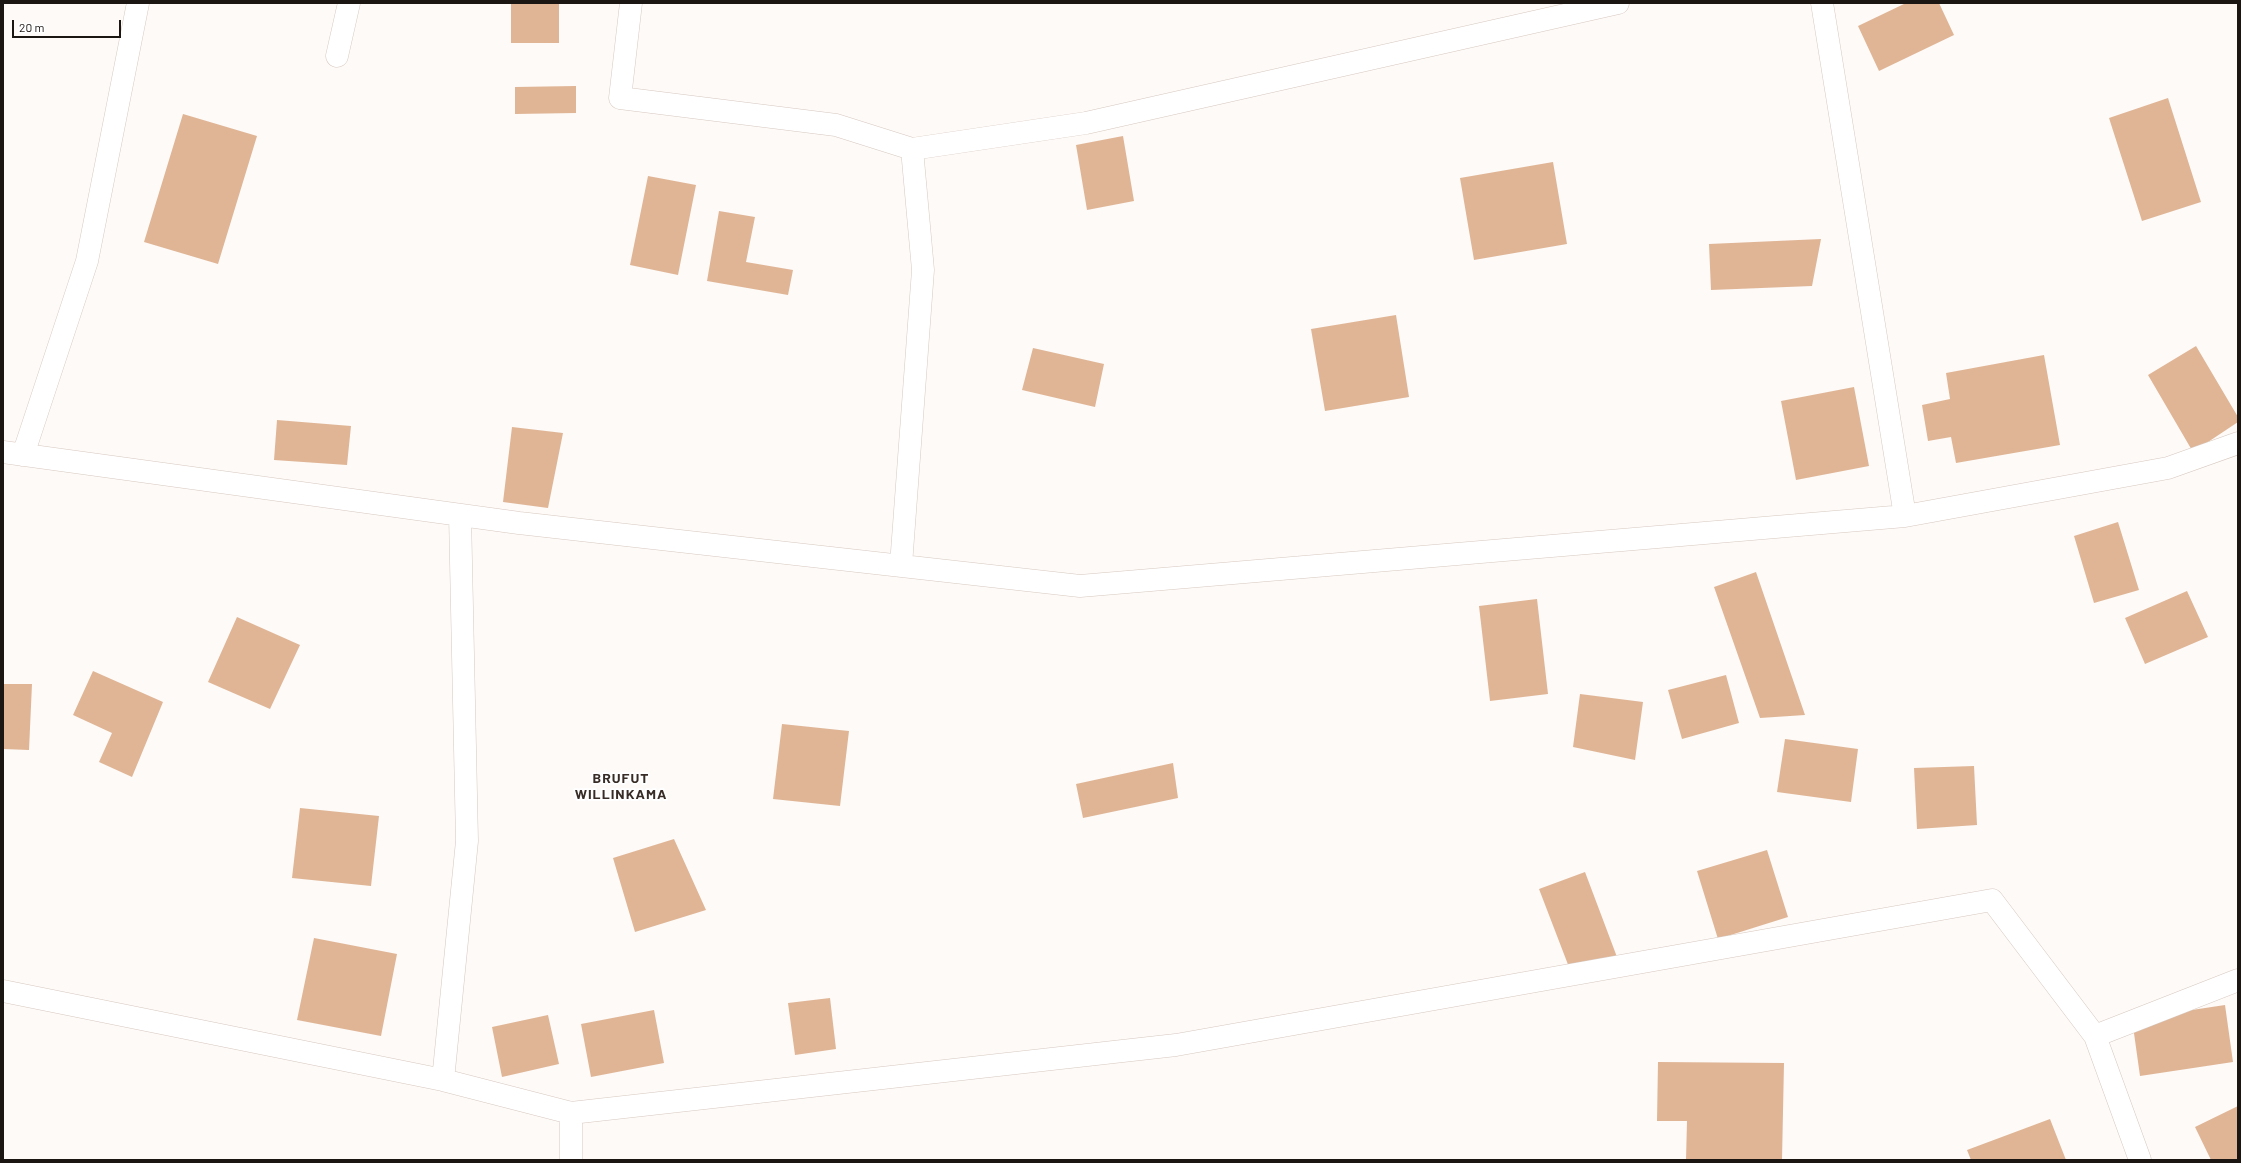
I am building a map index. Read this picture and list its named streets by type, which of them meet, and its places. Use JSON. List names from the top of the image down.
{
  "districts": ["BRUFUT WILLINKAMA"],
  "scale_bar": "20 m"
}
